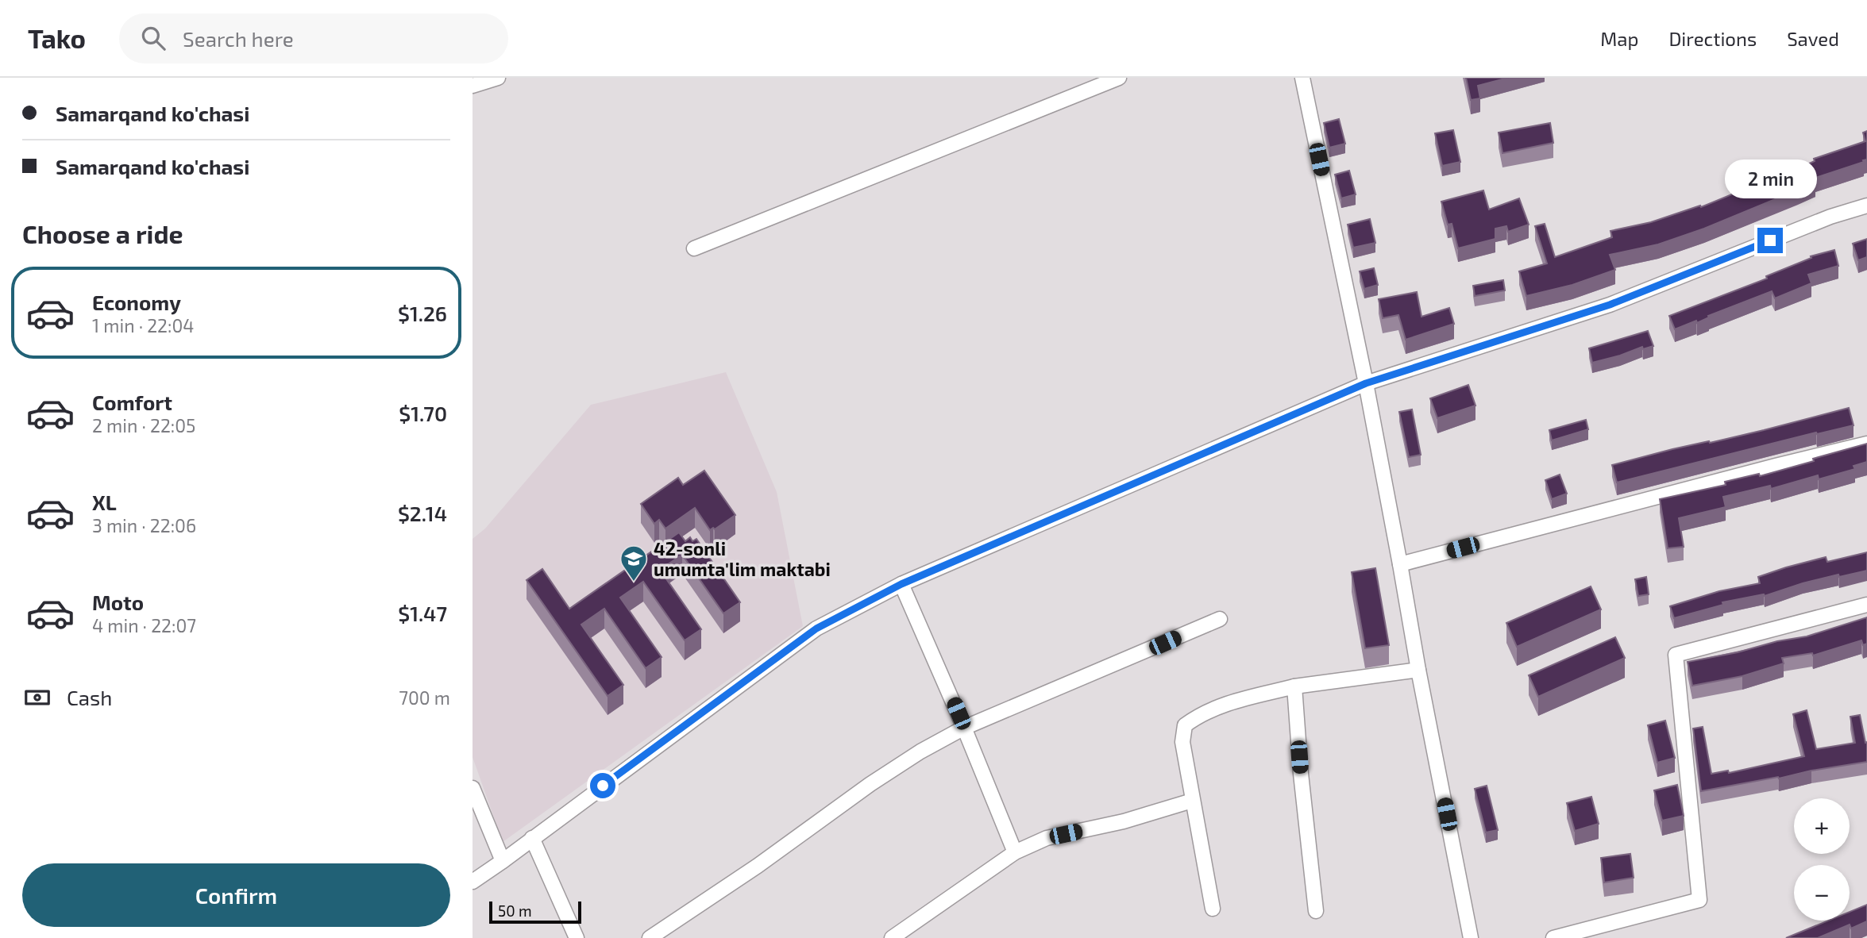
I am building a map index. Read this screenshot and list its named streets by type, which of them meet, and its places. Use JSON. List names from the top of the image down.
{
  "places": {
    "school or university": ["42-sonli umumta'lim maktabi"]
  },
  "scale_bar": "50 m",
  "page": {
    "header": "Tako",
    "search": "Search here",
    "nav": ["Map", "Directions", "Saved"],
    "banner": ["Samarqand ko'chasi", "Samarqand ko'chasi"],
    "bubble": "2 min",
    "heading": "Choose a ride",
    "list": [
      {
        "name": "Economy",
        "note": "1 min · 22:04",
        "value": "$1.26"
      },
      {
        "name": "Comfort",
        "note": "2 min · 22:05",
        "value": "$1.70"
      },
      {
        "name": "XL",
        "note": "3 min · 22:06",
        "value": "$2.14"
      },
      {
        "name": "Moto",
        "note": "4 min · 22:07",
        "value": "$1.47"
      }
    ],
    "pay": ["Cash", "700 m"],
    "map_buttons": ["+", "−"],
    "buttons": "Confirm",
    "scale": "50 m"
  }
}
